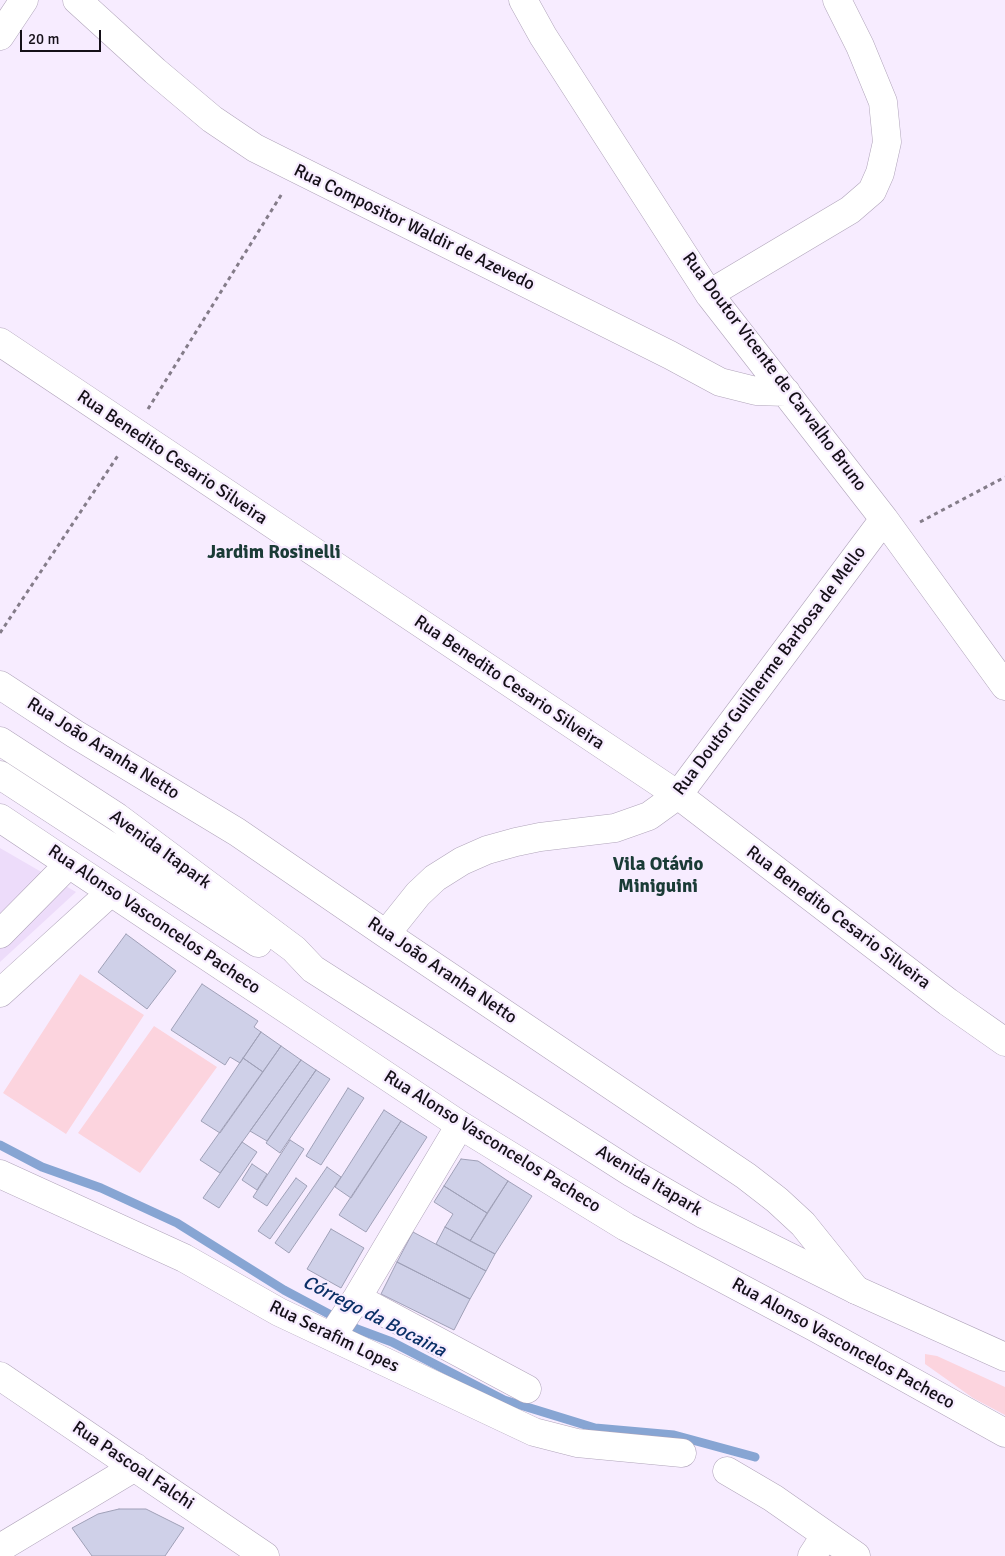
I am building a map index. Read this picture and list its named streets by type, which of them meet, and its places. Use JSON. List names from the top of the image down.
{
  "streets": {
    "street": [
      "Rua Compositor Waldir de Azevedo",
      "Rua Doutor Vicente de Carvalho Bruno",
      "Rua Benedito Cesario Silveira",
      "Rua Doutor Guilherme Barbosa de Mello",
      "Rua João Aranha Netto",
      "Avenida Itapark",
      "Rua Alonso Vasconcelos Pacheco",
      "Rua Serafim Lopes",
      "Rua Pascoal Falchi"
    ]
  },
  "crossings": [
    ["Rua Compositor Waldir de Azevedo", "Rua Doutor Vicente de Carvalho Bruno"],
    ["Rua Doutor Vicente de Carvalho Bruno", "Rua Doutor Guilherme Barbosa de Mello"],
    ["Rua Benedito Cesario Silveira", "Rua Doutor Guilherme Barbosa de Mello"],
    ["Rua Doutor Guilherme Barbosa de Mello", "Rua João Aranha Netto"],
    ["Rua João Aranha Netto", "Avenida Itapark"]
  ],
  "districts": ["Jardim Rosinelli", "Vila Otávio Miniguini"],
  "water": ["Córrego da Bocaina"],
  "scale_bar": "20 m"
}
